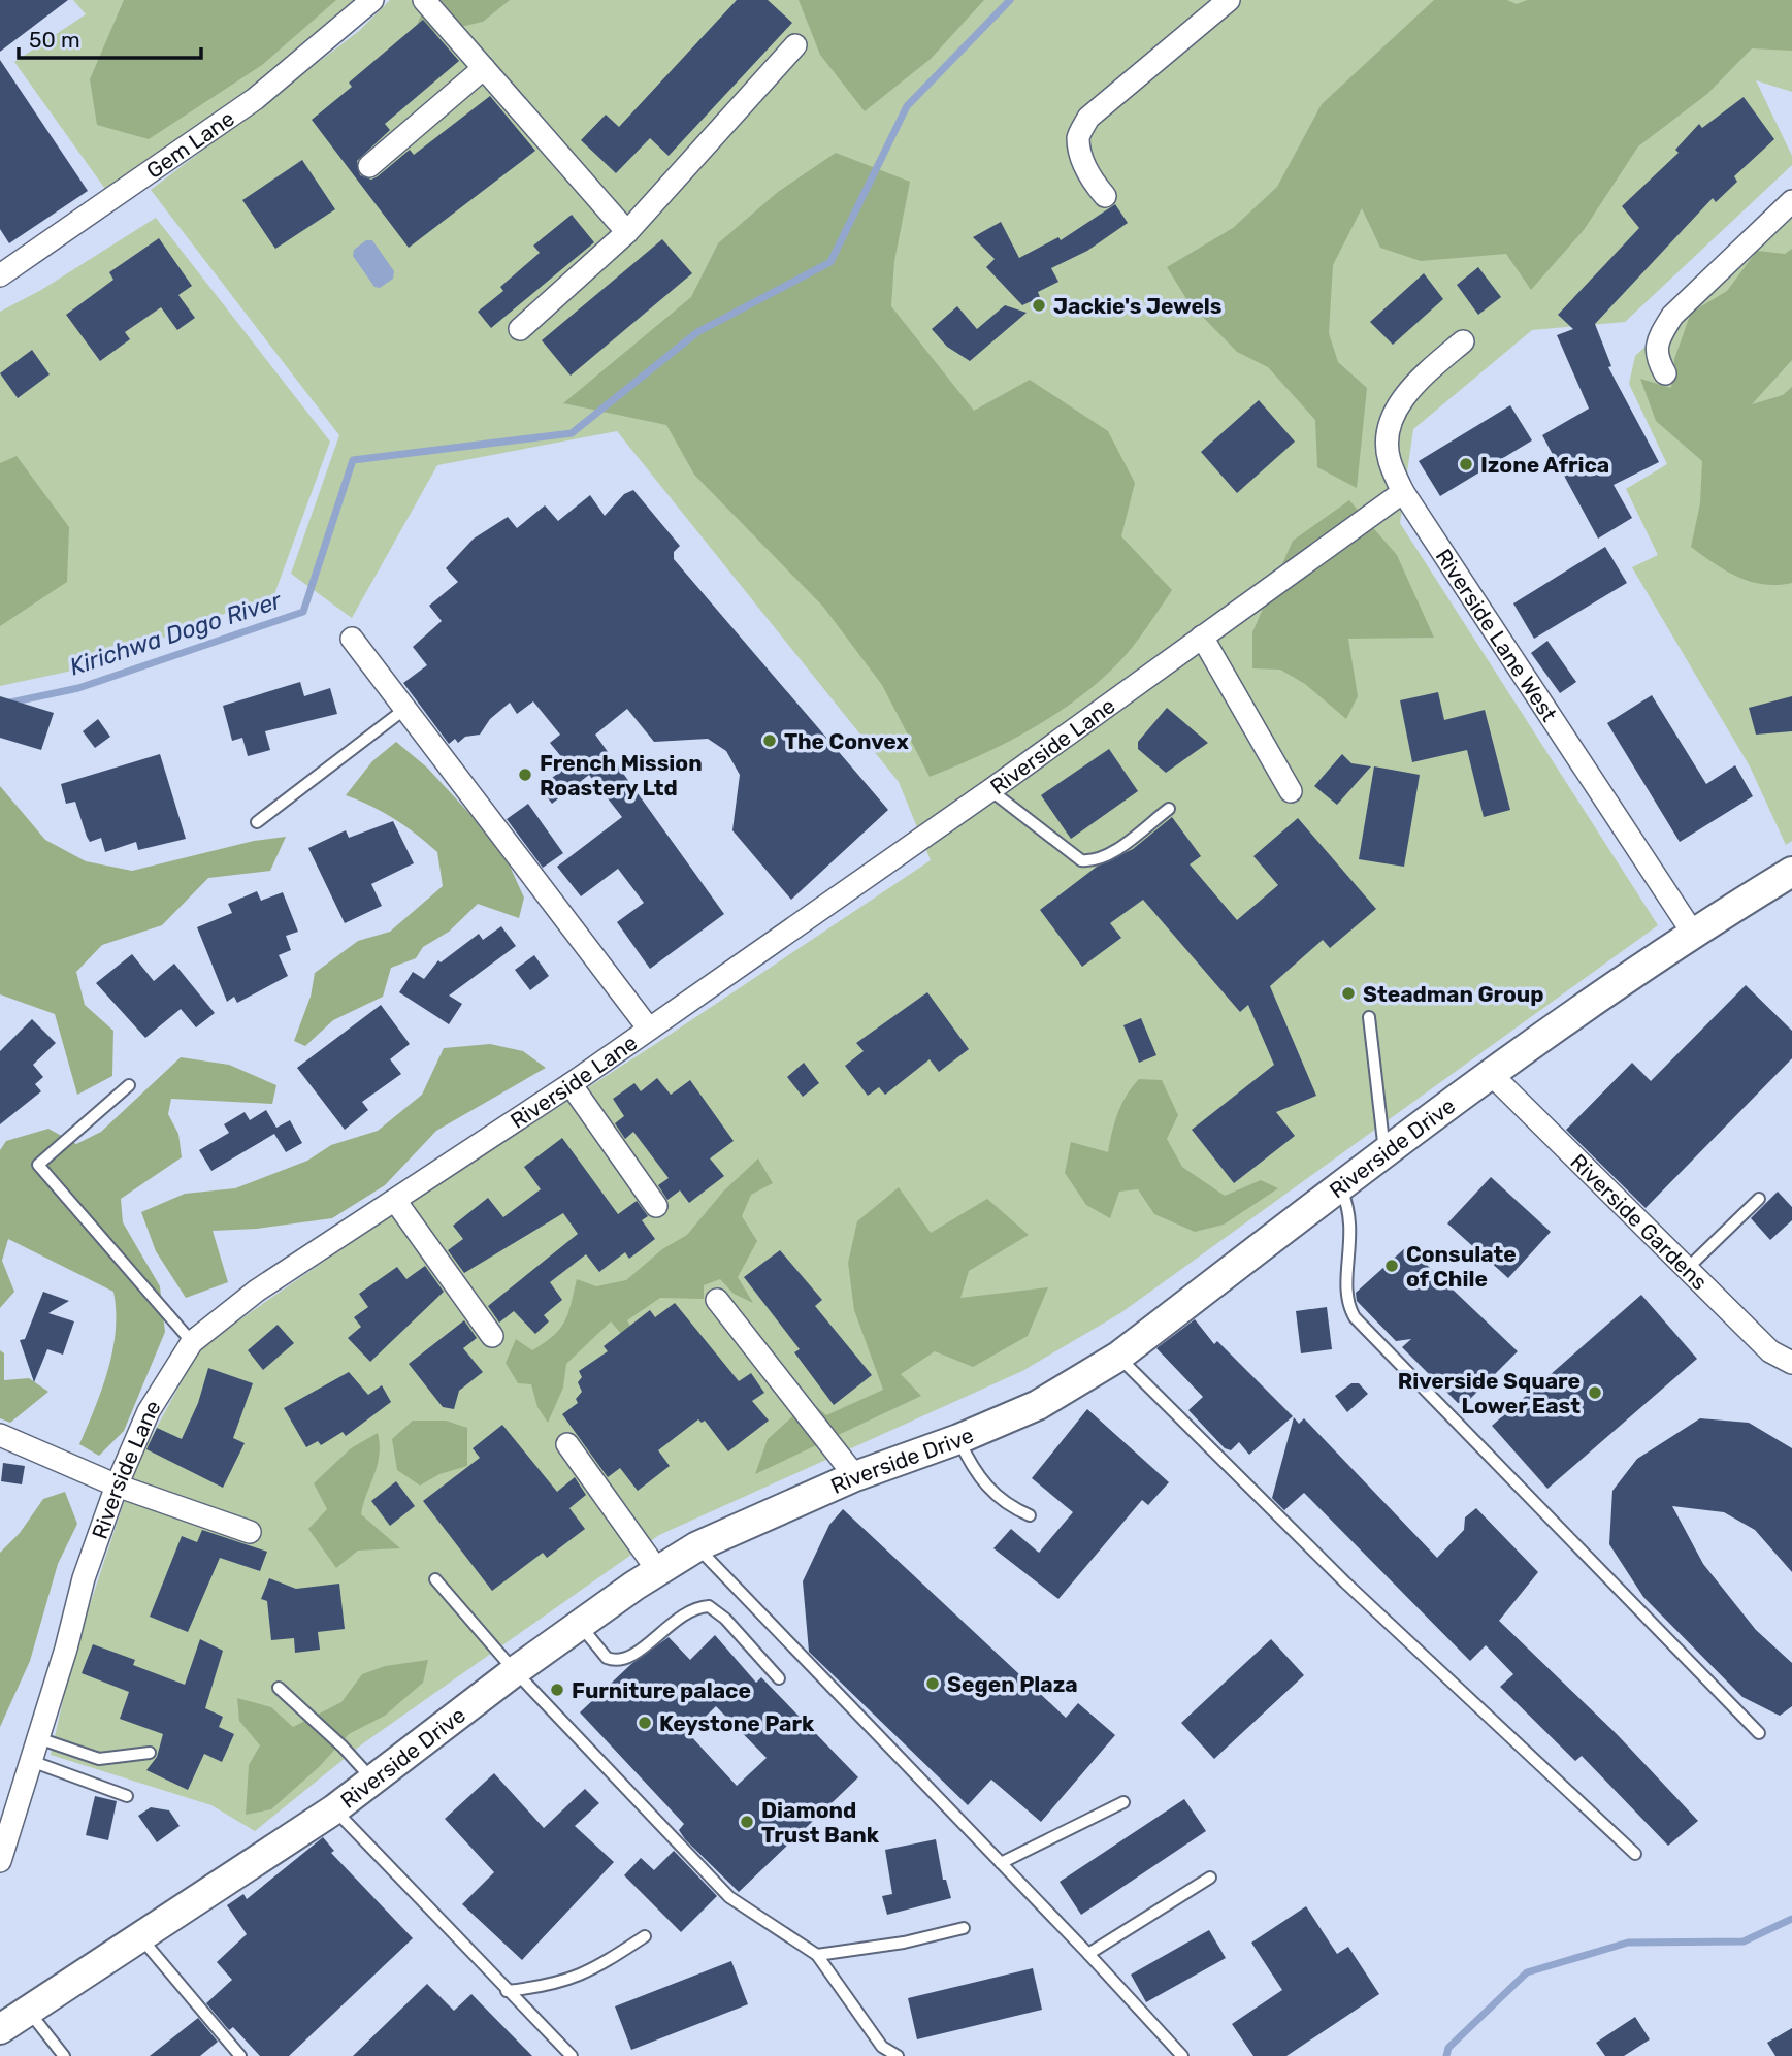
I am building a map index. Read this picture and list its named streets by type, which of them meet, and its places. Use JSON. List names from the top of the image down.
{
  "streets": {
    "street": [
      "Gem Lane",
      "Riverside Lane West",
      "Riverside Lane",
      "Riverside Drive",
      "Riverside Gardens"
    ]
  },
  "crossings": [
    ["Riverside Lane West", "Riverside Lane"],
    ["Riverside Lane West", "Riverside Drive"],
    ["Riverside Drive", "Riverside Gardens"]
  ],
  "water": ["Kirichwa Dogo River"],
  "places": [
    "Jackie's Jewels",
    "Izone Africa",
    "The Convex",
    "French Mission Roastery Ltd",
    "Steadman Group",
    "Consulate of Chile",
    "Riverside Square Lower East",
    "Segen Plaza",
    "Furniture palace",
    "Keystone Park",
    "Diamond Trust Bank"
  ],
  "scale_bar": "50 m"
}
